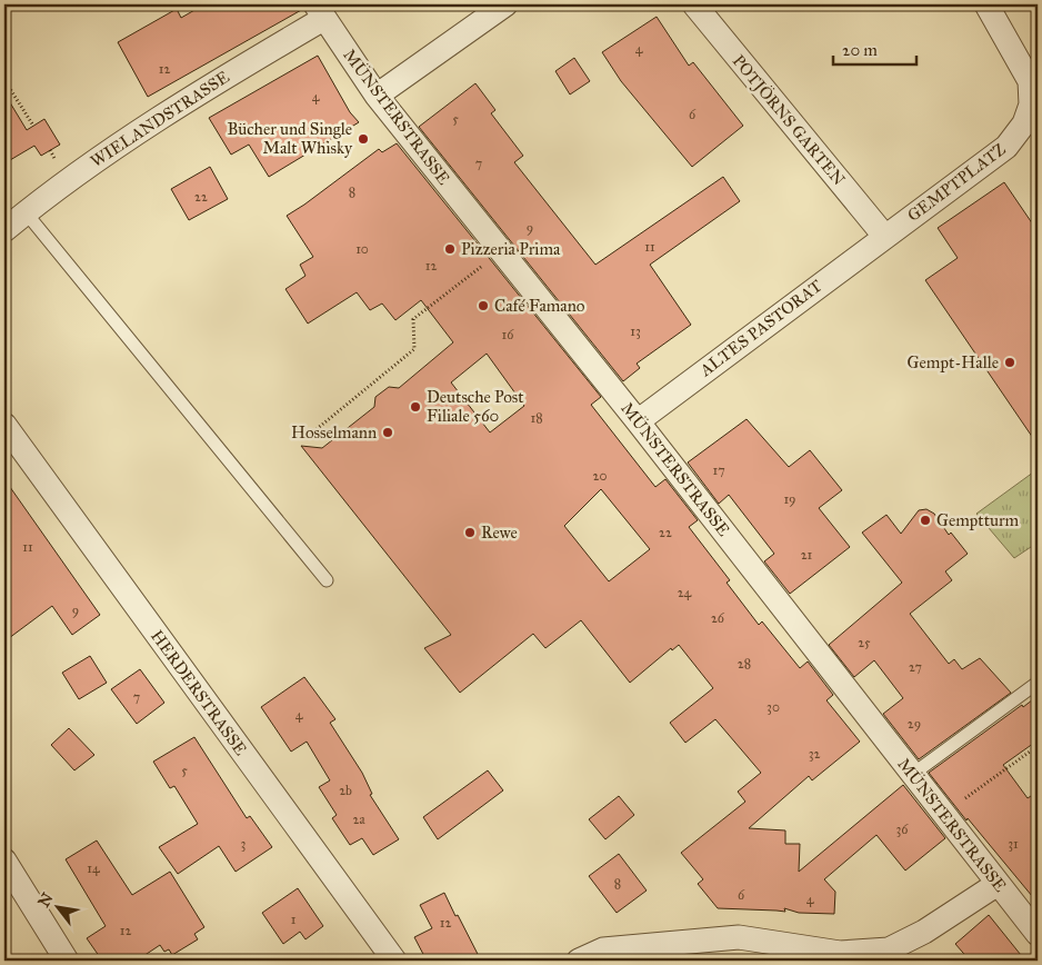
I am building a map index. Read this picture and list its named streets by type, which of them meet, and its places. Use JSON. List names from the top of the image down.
{
  "streets": {
    "street": [
      "MÜNSTERSTRASSE",
      "WIELANDSTRASSE",
      "POTJÖRNS GARTEN",
      "GEMPTPLATZ",
      "ALTES PASTORAT",
      "HERDERSTRASSE"
    ]
  },
  "crossings": [
    ["MÜNSTERSTRASSE", "WIELANDSTRASSE"],
    ["MÜNSTERSTRASSE", "ALTES PASTORAT"],
    ["POTJÖRNS GARTEN", "GEMPTPLATZ"],
    ["POTJÖRNS GARTEN", "ALTES PASTORAT"],
    ["GEMPTPLATZ", "ALTES PASTORAT"]
  ],
  "places": [
    "Bücher und Single Malt Whisky",
    "Pizzeria Prima",
    "Café Famano",
    "Gempt-Halle",
    "Deutsche Post Filiale 560",
    "Hosselmann",
    "Gemptturm",
    "Rewe"
  ],
  "house_numbers": [
    "4",
    "12",
    "4",
    "6",
    "5",
    "7",
    "8",
    "22",
    "9",
    "11",
    "10",
    "12",
    "13",
    "16",
    "18",
    "17",
    "20",
    "19",
    "22",
    "11",
    "21",
    "24",
    "9",
    "26",
    "25",
    "28",
    "27",
    "7",
    "30",
    "4",
    "29",
    "32",
    "5",
    "2b",
    "2a",
    "36",
    "3",
    "31",
    "14",
    "8",
    "6",
    "4",
    "1",
    "12",
    "12"
  ],
  "scale_bar": "20 m",
  "north": "top left"
}
